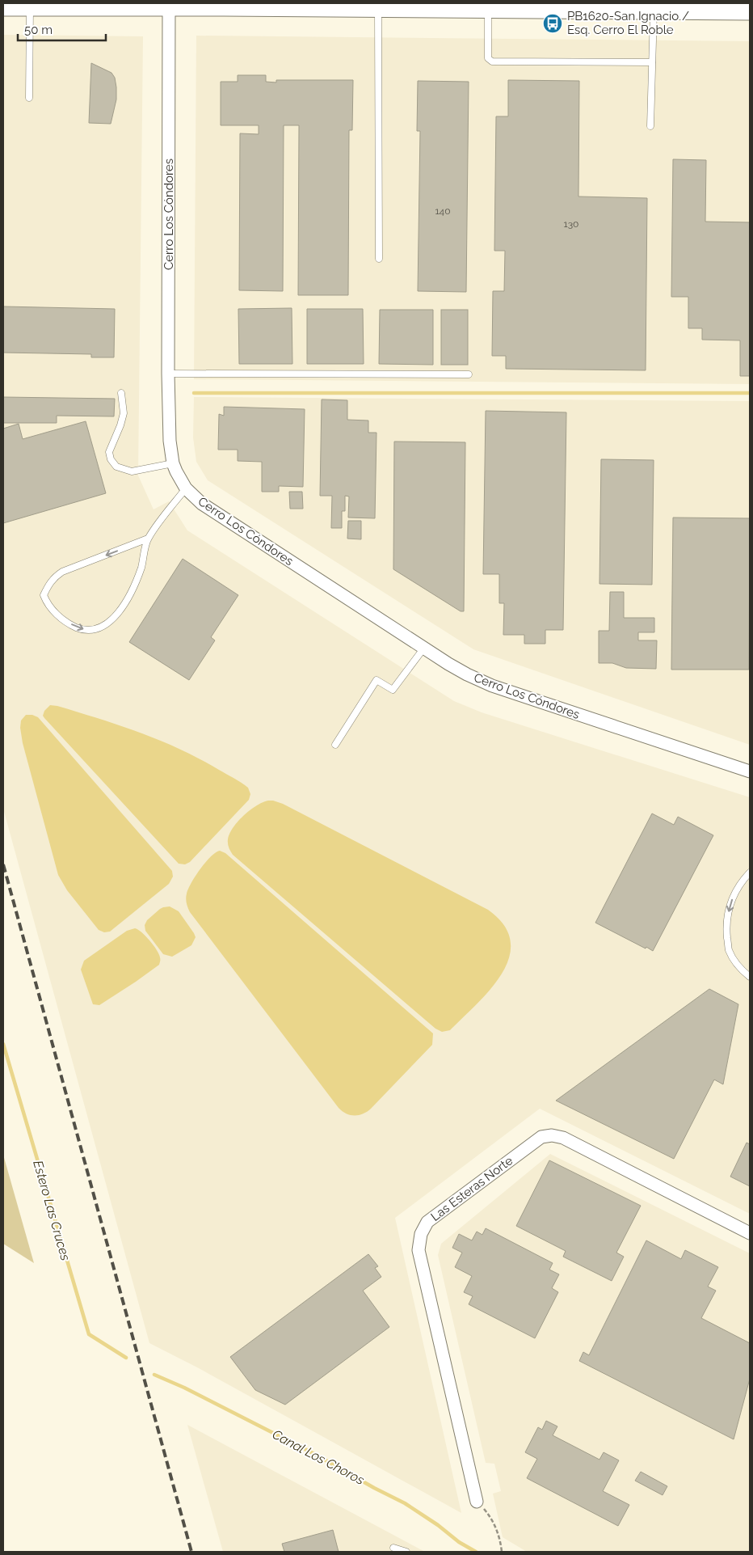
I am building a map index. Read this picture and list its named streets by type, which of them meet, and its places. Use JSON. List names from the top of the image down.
{
  "streets": {
    "street": ["Cerro Los Cóndores", "Las Esteras Norte"]
  },
  "water": ["Estero Las Cruces", "Canal Los Choros"],
  "places": {
    "bus stop": ["PB1620-San Ignacio / Esq. Cerro El Roble"]
  },
  "house_numbers": ["140", "130"],
  "scale_bar": "50 m"
}
